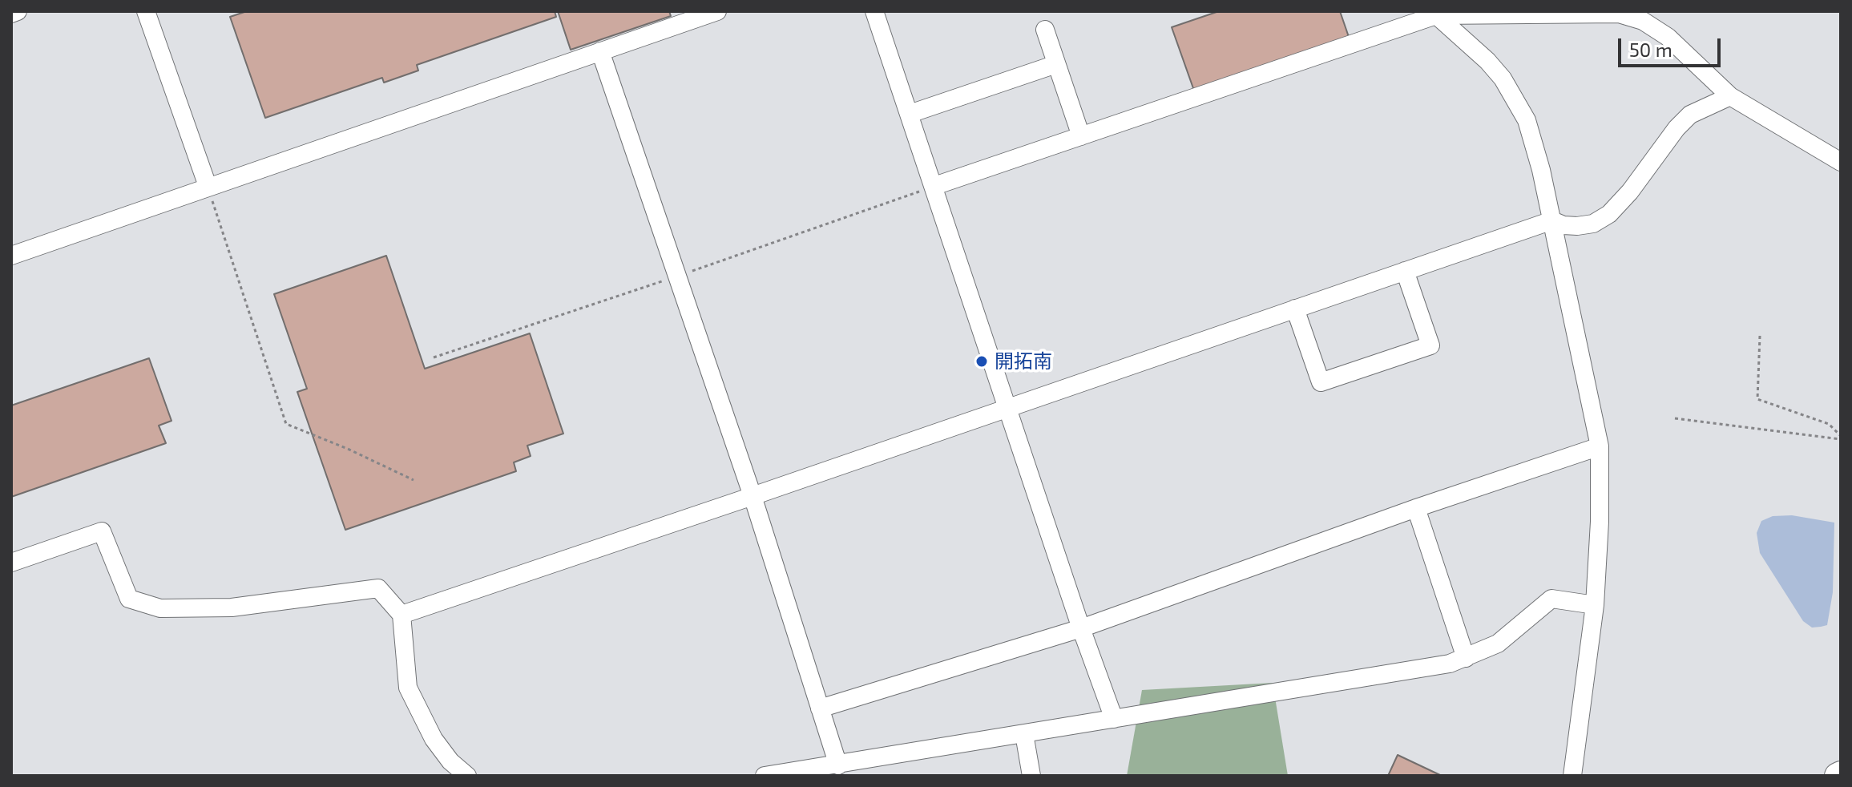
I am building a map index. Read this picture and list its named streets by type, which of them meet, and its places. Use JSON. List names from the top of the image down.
{
  "places": ["開拓南"],
  "scale_bar": "50 m"
}
